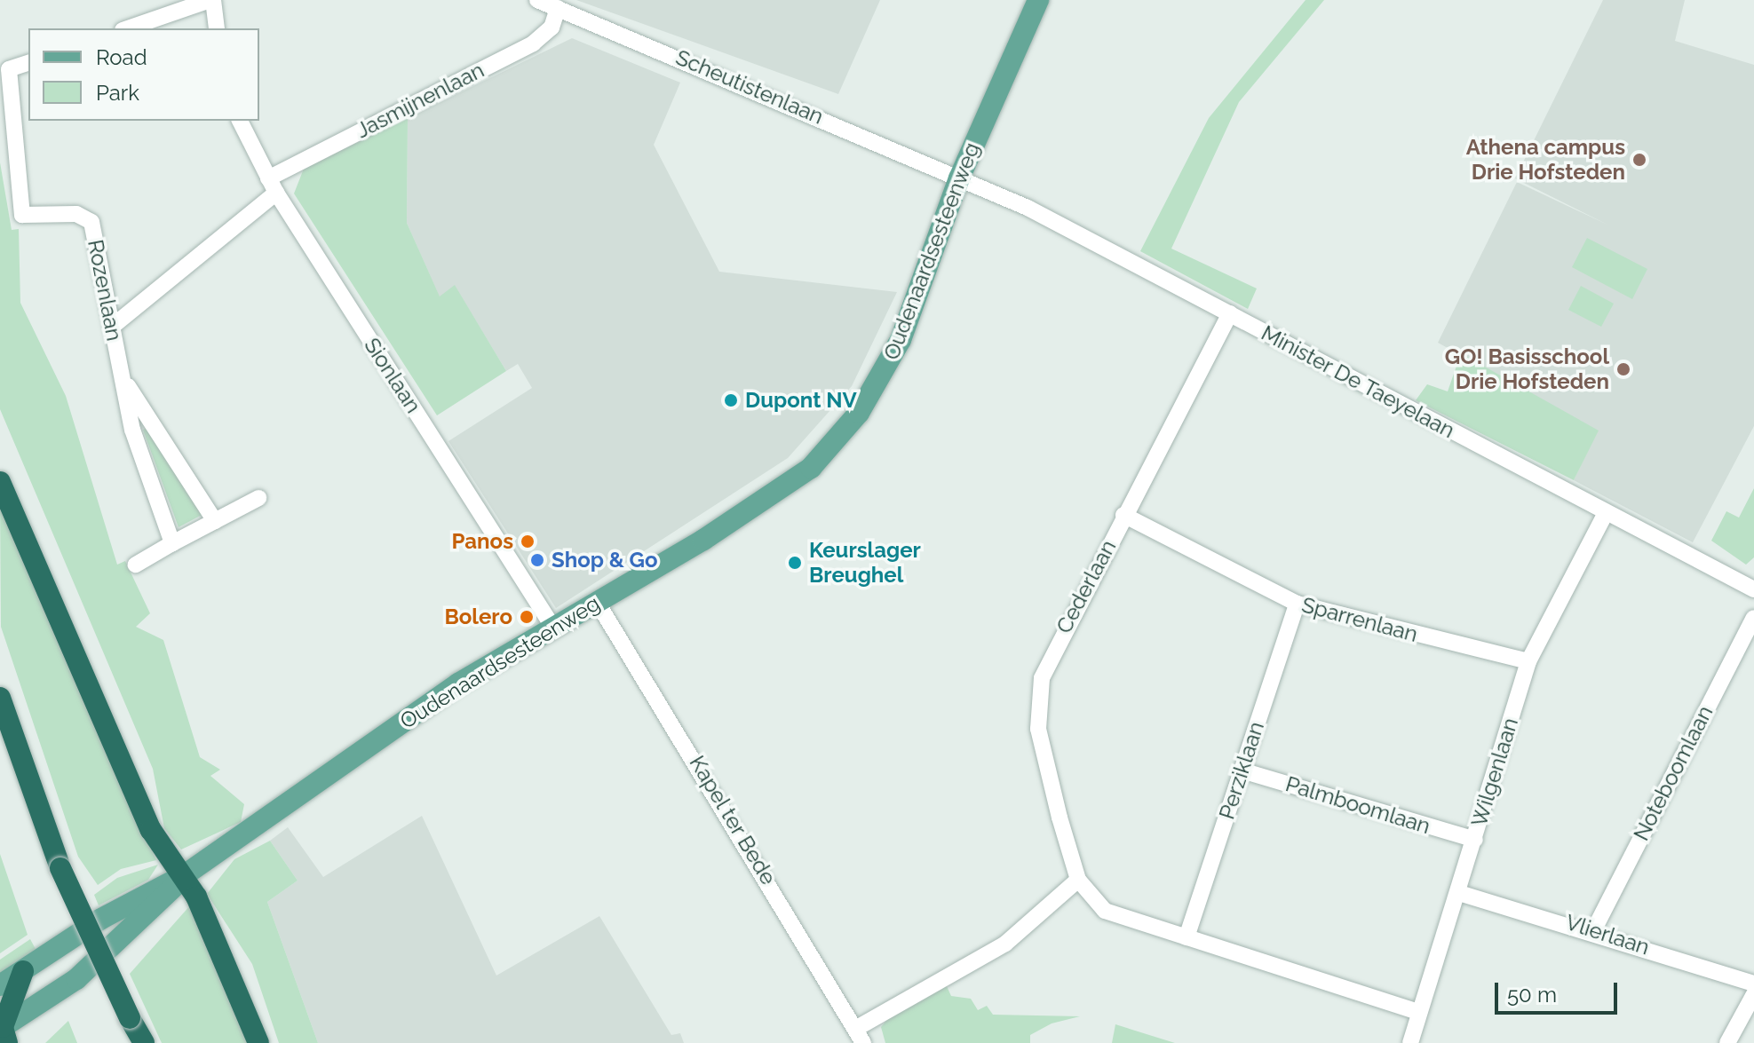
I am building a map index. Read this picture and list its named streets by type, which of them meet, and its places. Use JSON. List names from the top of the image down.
{
  "streets": {
    "main road": ["Oudenaardsesteenweg"],
    "street": [
      "Scheutistenlaan",
      "Jasmijnenlaan",
      "Rozenlaan",
      "Sionlaan",
      "Minister De Taeyelaan",
      "Cederlaan",
      "Sparrenlaan",
      "Perziklaan",
      "Wilgenlaan",
      "Noteboomlaan",
      "Palmboomlaan",
      "Kapel ter Bede",
      "Vlierlaan"
    ]
  },
  "crossings": [
    ["Scheutistenlaan", "Jasmijnenlaan"],
    ["Scheutistenlaan", "Oudenaardsesteenweg"],
    ["Scheutistenlaan", "Minister De Taeyelaan"],
    ["Jasmijnenlaan", "Rozenlaan"],
    ["Jasmijnenlaan", "Sionlaan"],
    ["Oudenaardsesteenweg", "Sionlaan"],
    ["Oudenaardsesteenweg", "Minister De Taeyelaan"],
    ["Oudenaardsesteenweg", "Kapel ter Bede"],
    ["Minister De Taeyelaan", "Cederlaan"],
    ["Minister De Taeyelaan", "Wilgenlaan"],
    ["Cederlaan", "Sparrenlaan"],
    ["Cederlaan", "Perziklaan"],
    ["Cederlaan", "Wilgenlaan"],
    ["Sparrenlaan", "Perziklaan"],
    ["Sparrenlaan", "Wilgenlaan"],
    ["Perziklaan", "Palmboomlaan"],
    ["Wilgenlaan", "Palmboomlaan"],
    ["Wilgenlaan", "Vlierlaan"],
    ["Noteboomlaan", "Vlierlaan"]
  ],
  "places": [
    "Athena campus Drie Hofsteden",
    "GO! Basisschool Drie Hofsteden",
    "Dupont NV",
    "Panos",
    "Shop & Go",
    "Keurslager Breughel",
    "Bolero"
  ],
  "legend": ["Road", "Park"],
  "scale_bar": "50 m"
}
